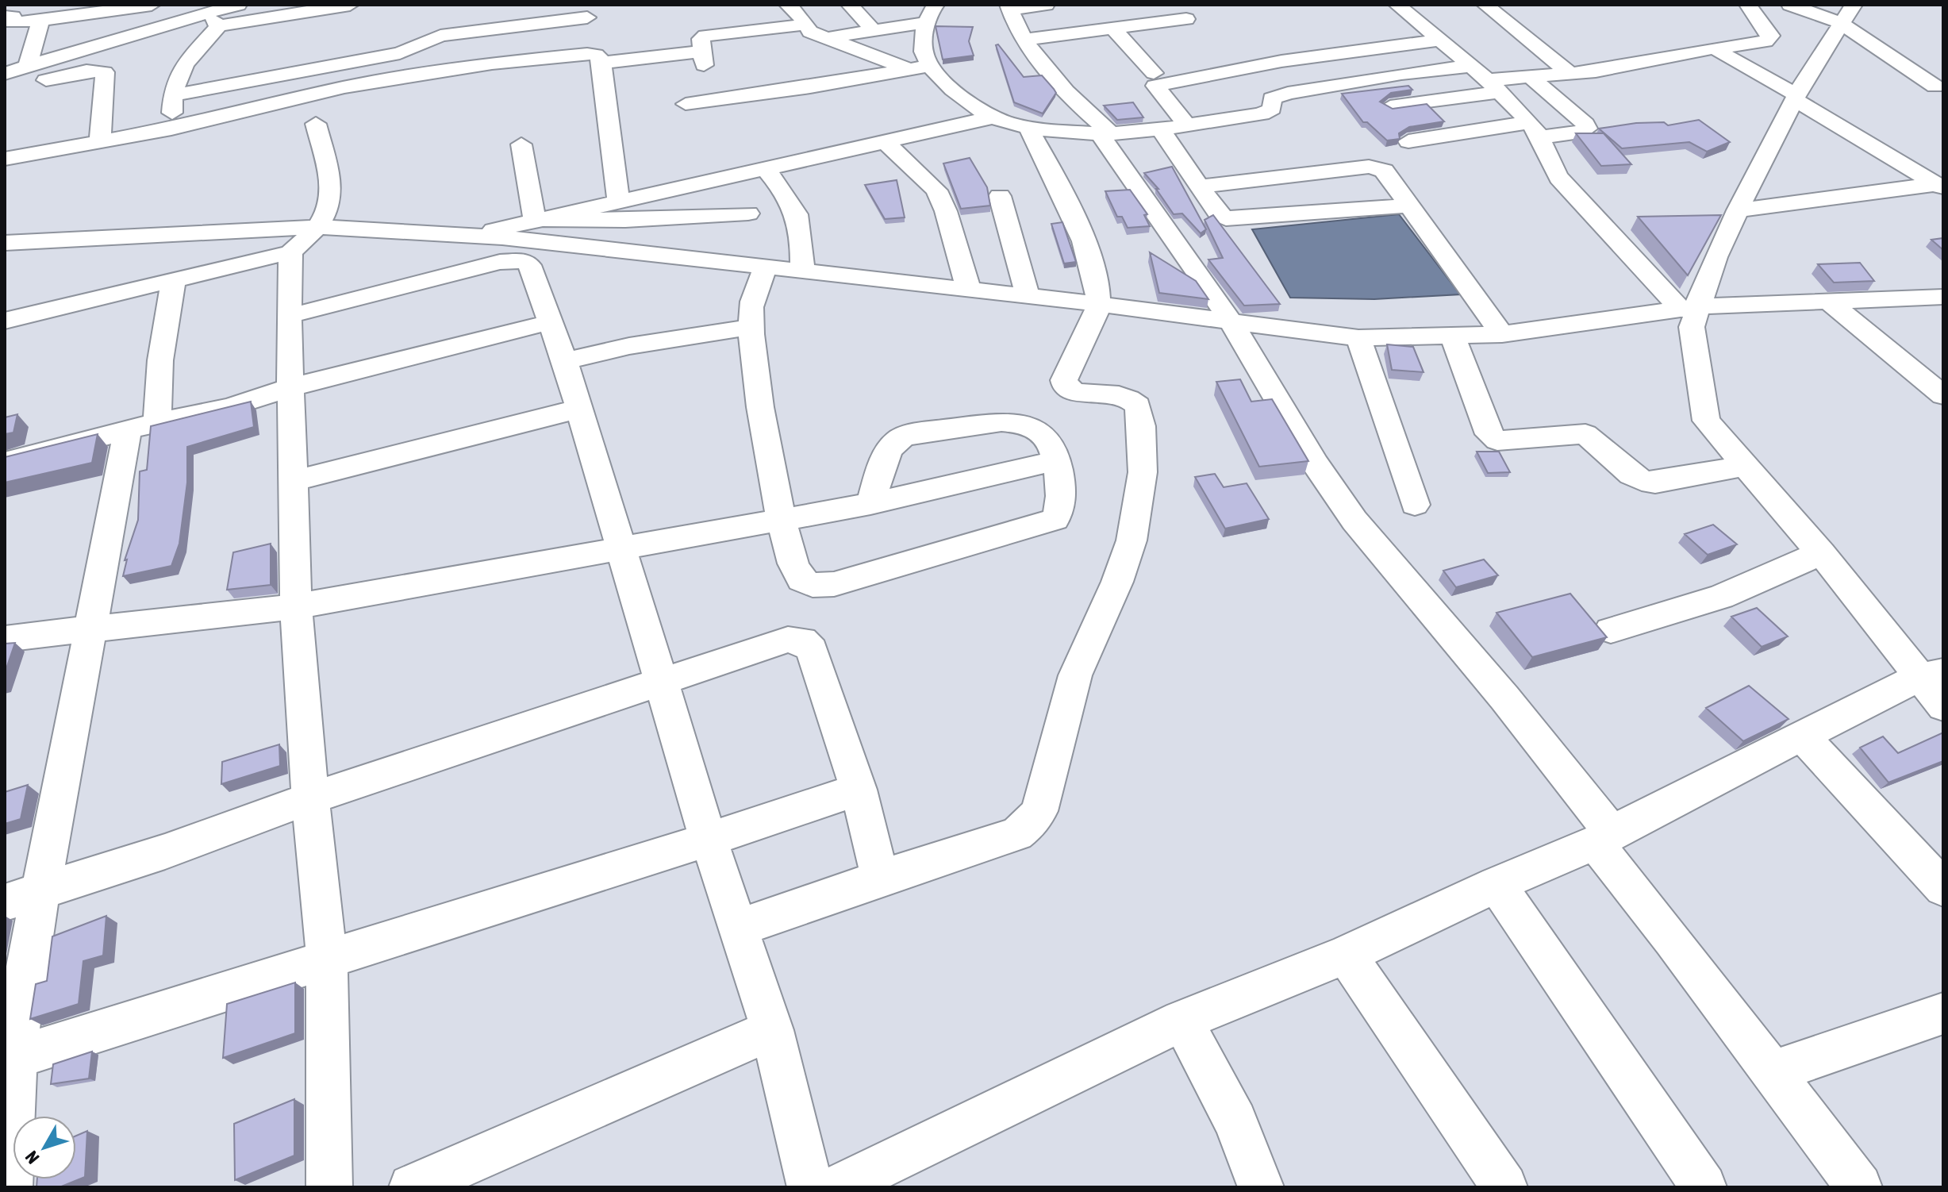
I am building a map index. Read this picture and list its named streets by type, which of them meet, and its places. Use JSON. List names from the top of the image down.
{
  "north": "bottom left"
}
